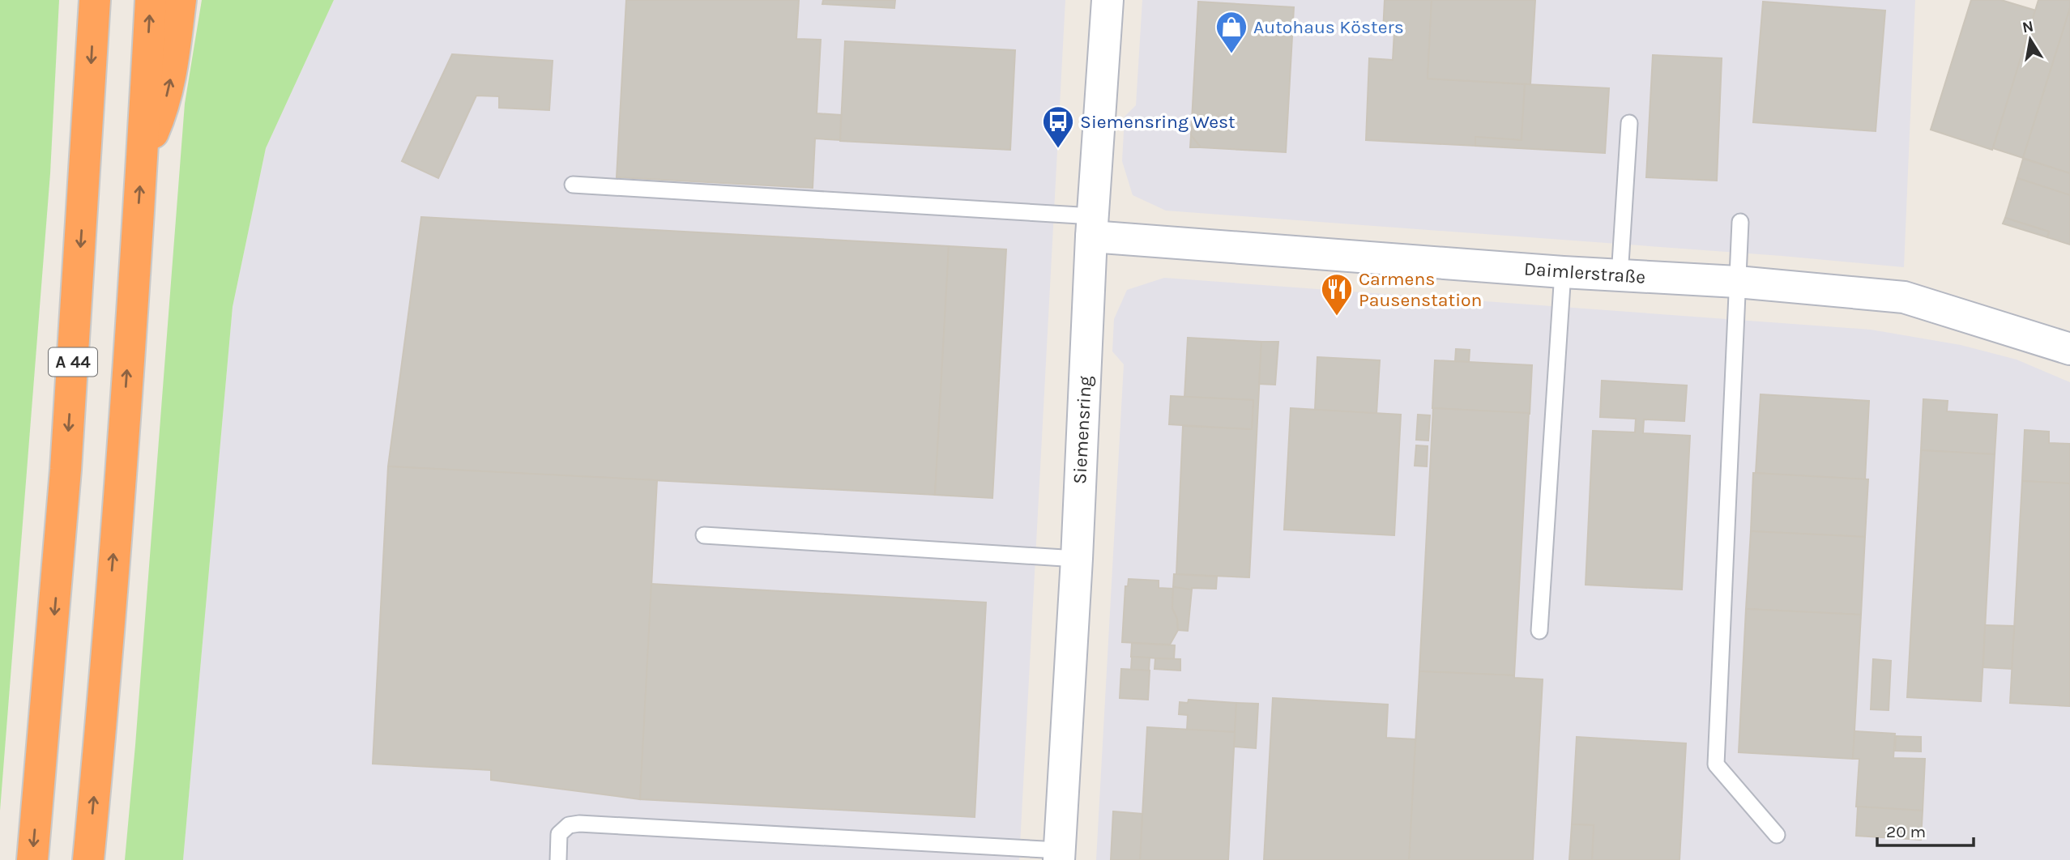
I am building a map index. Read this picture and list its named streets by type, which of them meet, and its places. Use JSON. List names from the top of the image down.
{
  "streets": {
    "highway": ["A 44"],
    "street": ["Daimlerstraße", "Siemensring"]
  },
  "crossings": [
    ["Daimlerstraße", "Siemensring"]
  ],
  "places": {
    "shop": ["Autohaus Kösters"],
    "bus stop": ["Siemensring West"],
    "restaurant": ["Carmens Pausenstation"]
  },
  "scale_bar": "20 m",
  "north": "top"
}
